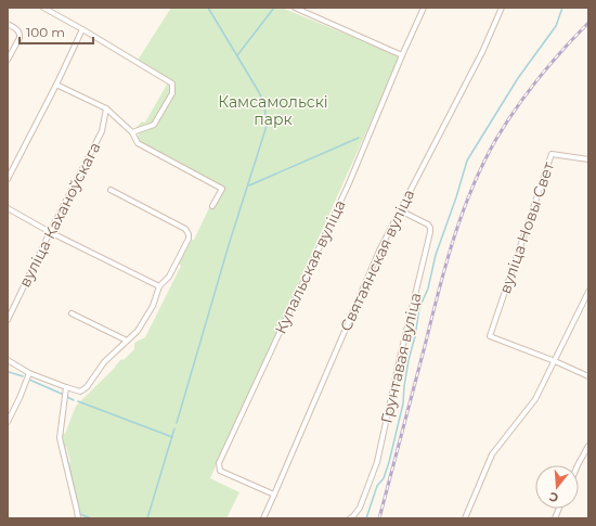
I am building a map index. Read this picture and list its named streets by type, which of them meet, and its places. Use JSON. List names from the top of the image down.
{
  "streets": {
    "street": [
      "вуліца Каханоўскага",
      "вуліца Новы Свет",
      "Святаянская вуліца",
      "Купальская вуліца",
      "Грунтавая вуліца"
    ]
  },
  "crossings": [
    ["Святаянская вуліца", "Купальская вуліца"],
    ["Святаянская вуліца", "Грунтавая вуліца"]
  ],
  "parks": ["Камсамольскі парк"],
  "scale_bar": "100 m",
  "north": "bottom"
}
